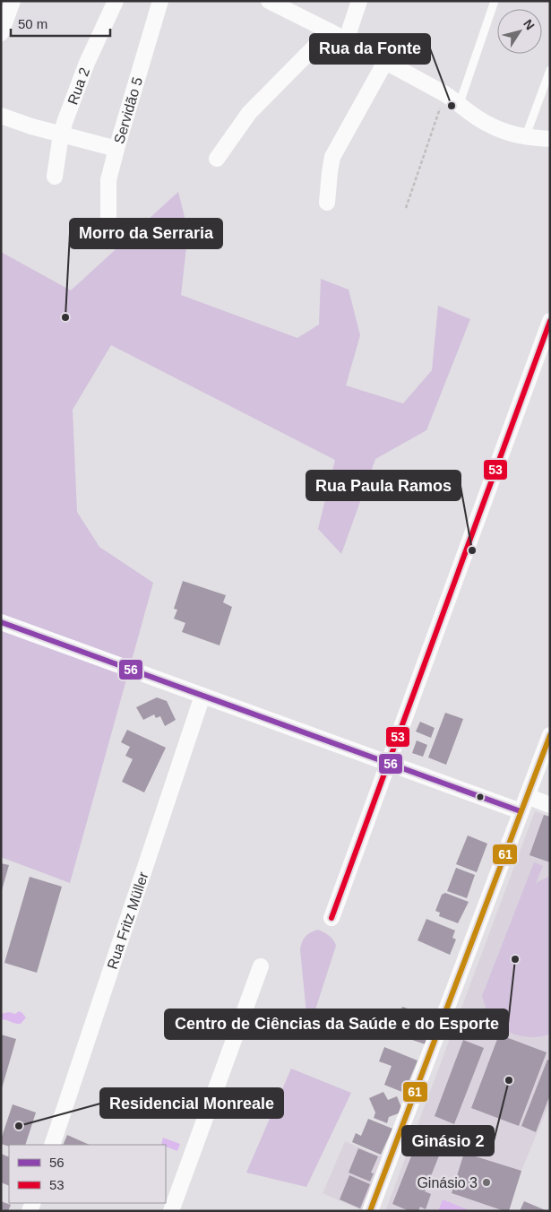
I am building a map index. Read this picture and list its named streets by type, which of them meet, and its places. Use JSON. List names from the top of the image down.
{
  "streets": {
    "street": ["Rua 2", "Servidão 5", "Rua Fritz Müller"]
  },
  "places": [
    "Rua da Fonte",
    "Morro da Serraria",
    "Rua Paula Ramos",
    "Centro de Ciências da Saúde e do Esporte",
    "Ginásio 2",
    "Residencial Monreale",
    "Ginásio 3"
  ],
  "lines": ["transit line 53", "transit line 56", "transit line 61"],
  "legend": ["56", "53"],
  "scale_bar": "50 m",
  "north": "top right"
}
